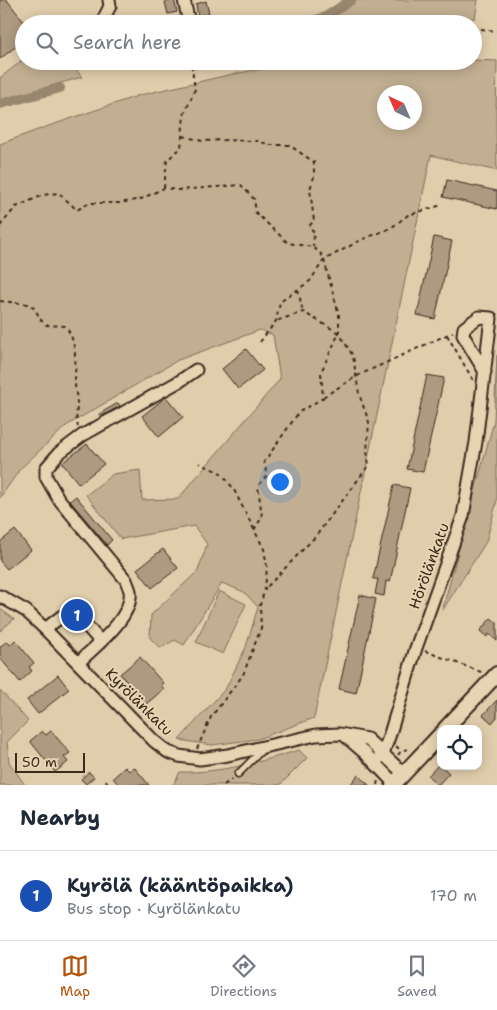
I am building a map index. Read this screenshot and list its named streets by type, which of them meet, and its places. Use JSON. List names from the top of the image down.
{
  "streets": {
    "street": ["Hörölänkatu", "Kyrölänkatu"]
  },
  "crossings": [
    ["Hörölänkatu", "Kyrölänkatu"]
  ],
  "scale_bar": "50 m",
  "north": "top left",
  "page": {
    "search": "Search here",
    "pins": "1",
    "scale": "50 m",
    "heading": "Nearby",
    "list": [
      {
        "mark": "1",
        "name": "Kyrölä (kääntöpaikka)",
        "note": "Bus stop · Kyrölänkatu",
        "value": "170 m"
      }
    ],
    "nav": ["Map", "Directions", "Saved"]
  }
}
